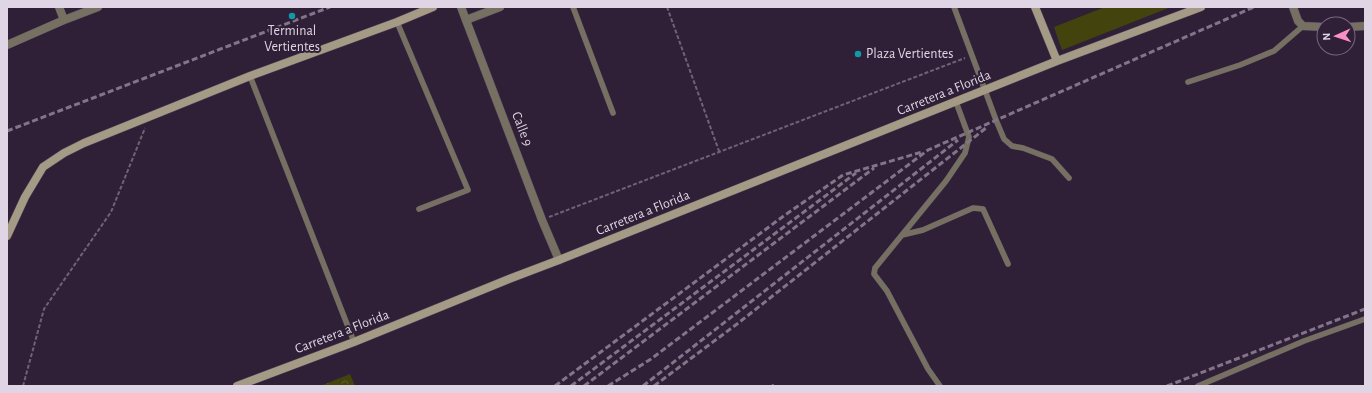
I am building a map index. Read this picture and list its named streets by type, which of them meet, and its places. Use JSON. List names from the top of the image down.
{
  "streets": {
    "main road": ["Carretera a Florida"],
    "street": ["Calle 9"]
  },
  "crossings": [
    ["Carretera a Florida", "Calle 9"]
  ],
  "places": ["Terminal Vertientes", "Plaza Vertientes"],
  "north": "left"
}
